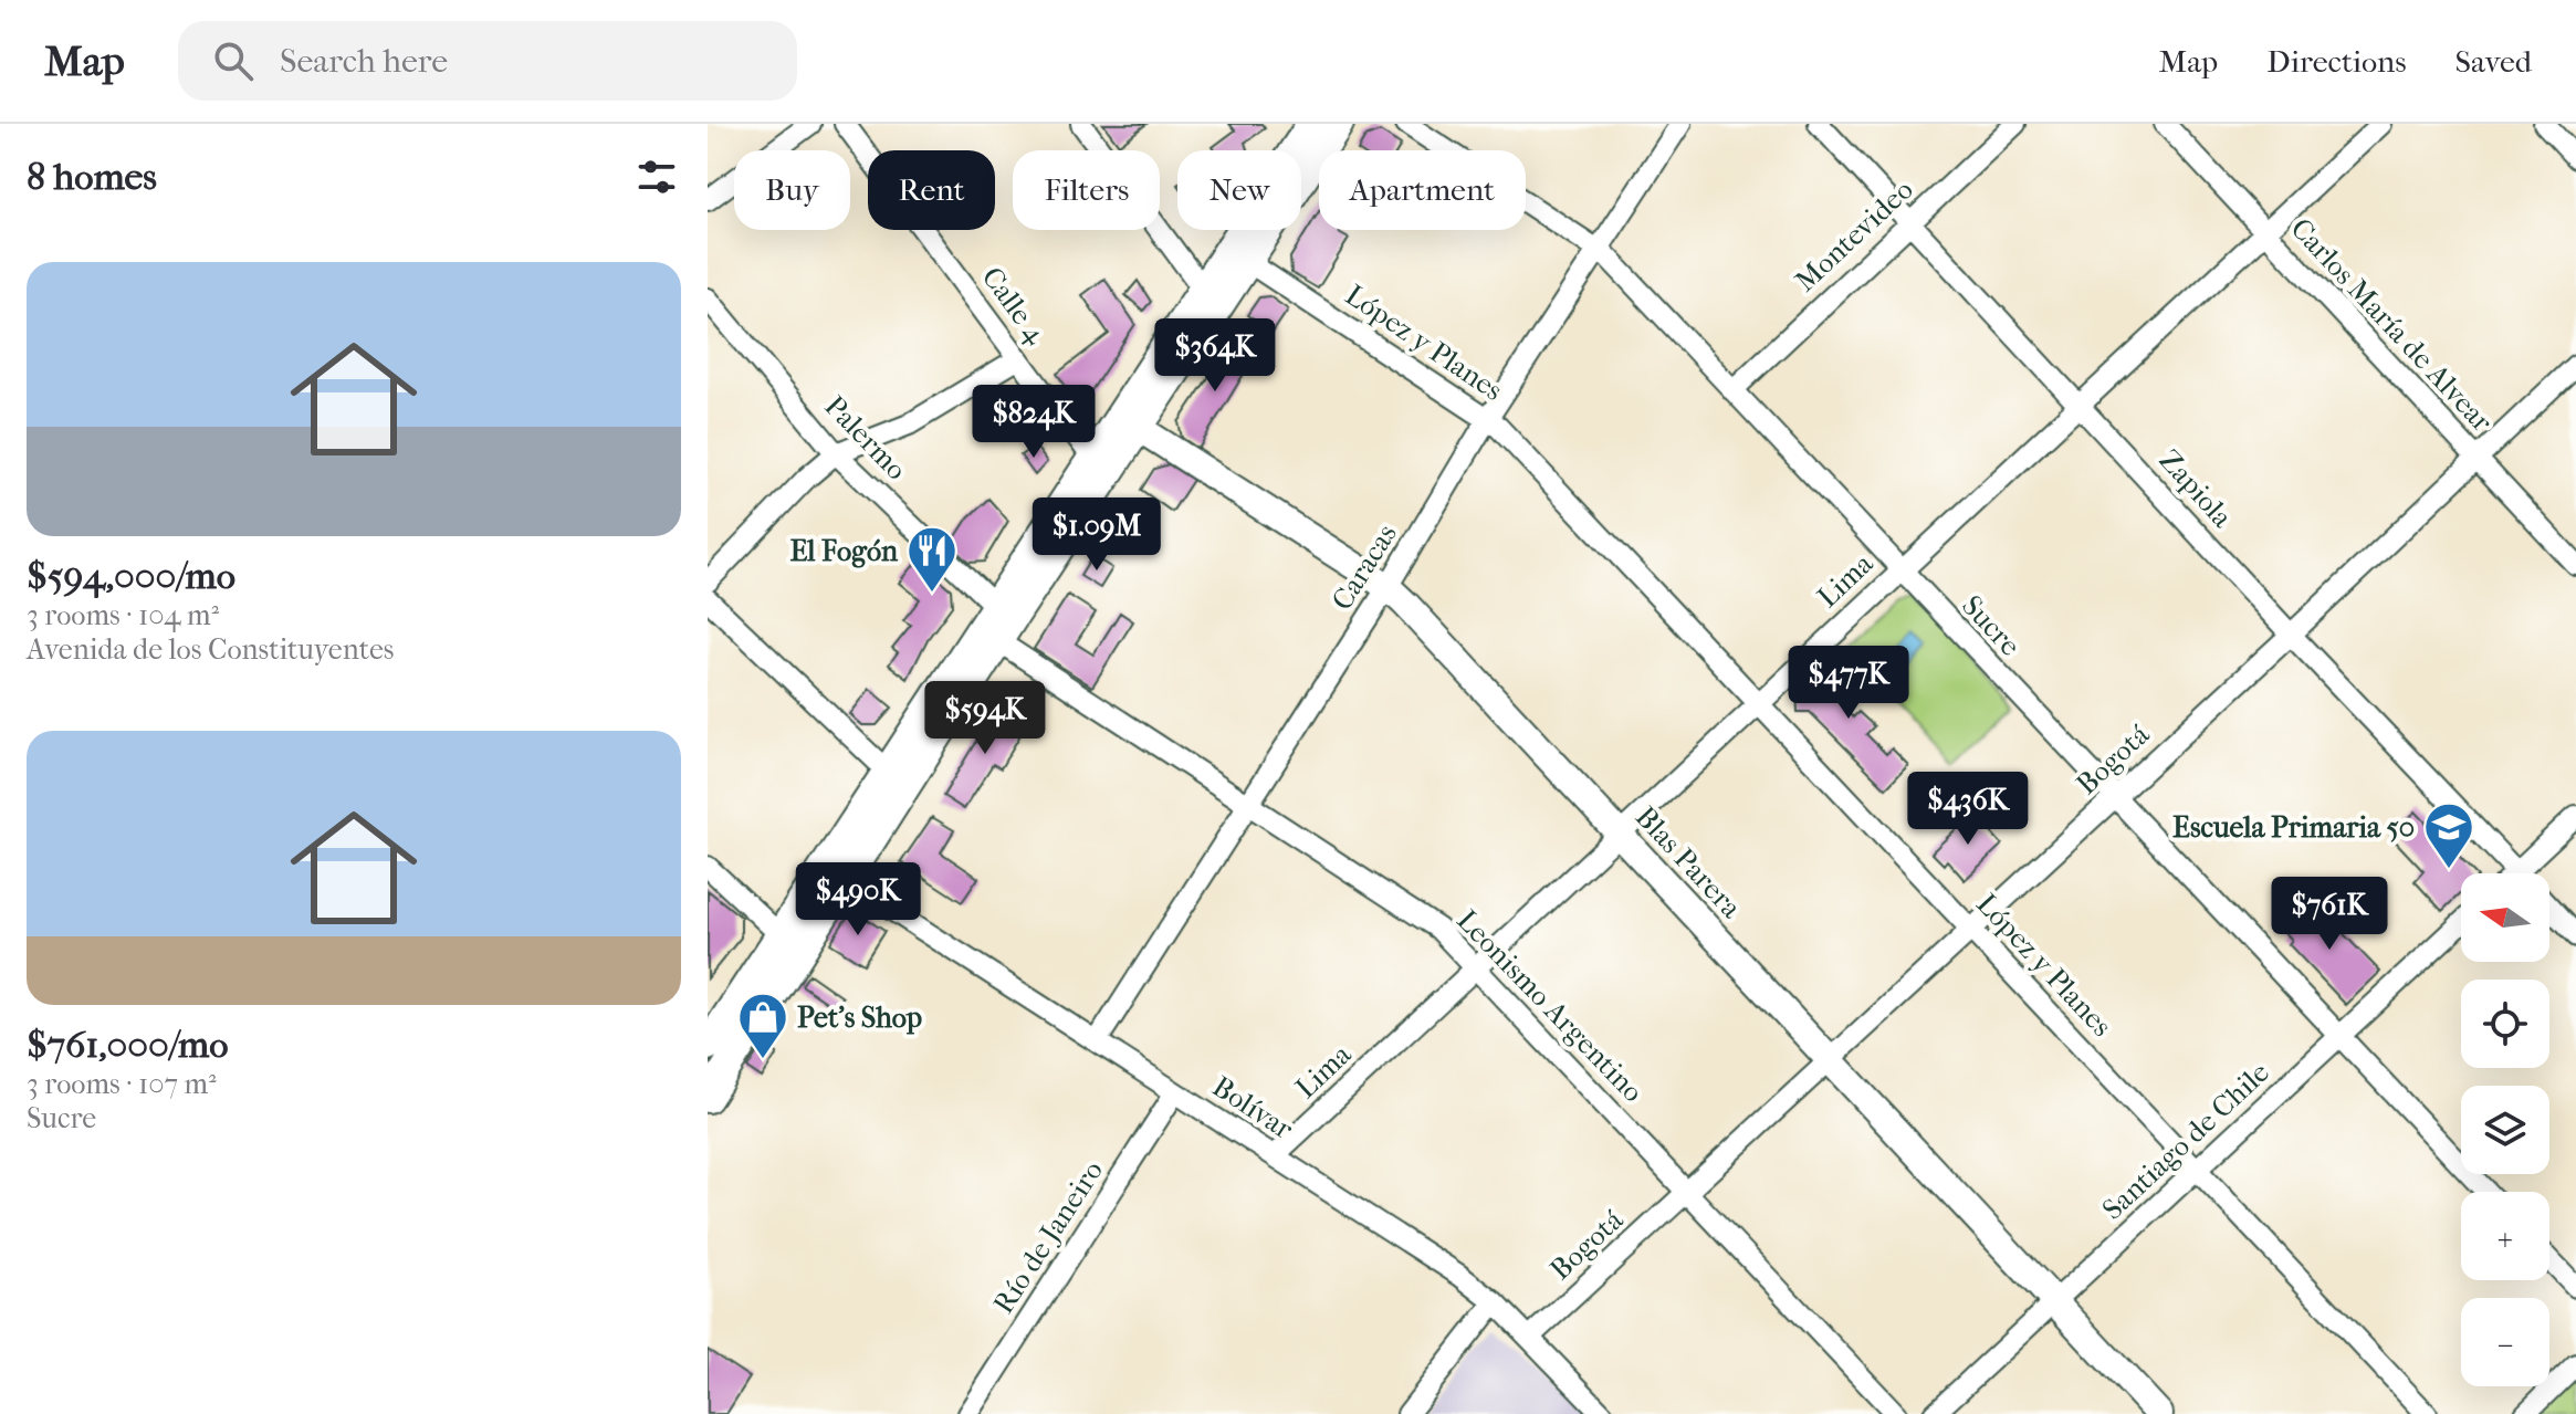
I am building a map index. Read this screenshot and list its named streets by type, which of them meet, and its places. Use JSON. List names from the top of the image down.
{
  "streets": {
    "street": [
      "Montevideo",
      "Calle 4",
      "Carlos María de Alvear",
      "López y Planes",
      "Palermo",
      "Zapiola",
      "Caracas",
      "Lima",
      "Sucre",
      "Bogotá",
      "Blas Parera",
      "Leonismo Argentino",
      "Bolívar",
      "Santiago de Chile",
      "Río de Janeiro"
    ]
  },
  "crossings": [
    ["Montevideo", "Zapiola"],
    ["Montevideo", "Sucre"],
    ["Carlos María de Alvear", "Lima"],
    ["Carlos María de Alvear", "Bogotá"],
    ["López y Planes", "Caracas"],
    ["López y Planes", "Lima"],
    ["López y Planes", "Bogotá"],
    ["López y Planes", "Santiago de Chile"],
    ["Zapiola", "Lima"],
    ["Zapiola", "Bogotá"],
    ["Caracas", "Sucre"],
    ["Caracas", "Blas Parera"],
    ["Caracas", "Leonismo Argentino"],
    ["Caracas", "Bolívar"],
    ["Lima", "Sucre"],
    ["Lima", "Blas Parera"],
    ["Lima", "Leonismo Argentino"],
    ["Lima", "Bolívar"],
    ["Sucre", "Bogotá"],
    ["Sucre", "Santiago de Chile"],
    ["Bogotá", "Blas Parera"],
    ["Bogotá", "Leonismo Argentino"],
    ["Bogotá", "Bolívar"],
    ["Blas Parera", "Santiago de Chile"],
    ["Bolívar", "Río de Janeiro"]
  ],
  "places": {
    "restaurant": ["El Fogón"],
    "school or university": ["Escuela Primaria 50"],
    "shop": ["Pet's Shop"]
  },
  "north": "left",
  "page": {
    "header": "Map",
    "search": "Search here",
    "nav": ["Map", "Directions", "Saved"],
    "heading": "8 homes",
    "chip": [
      "Buy",
      "Rent",
      "Filters",
      "New",
      "Apartment"
    ],
    "list": [
      {
        "name": "$594,000/mo",
        "note": "3 rooms · 104 m² · Avenida de los Constituyentes"
      },
      {
        "name": "$761,000/mo",
        "note": "3 rooms · 107 m² · Sucre"
      }
    ],
    "price": [
      "$364K",
      "$824K",
      "$1.09M",
      "$477K",
      "$594K",
      "$436K",
      "$490K",
      "$761K"
    ],
    "map_buttons": ["+", "−"]
  }
}
